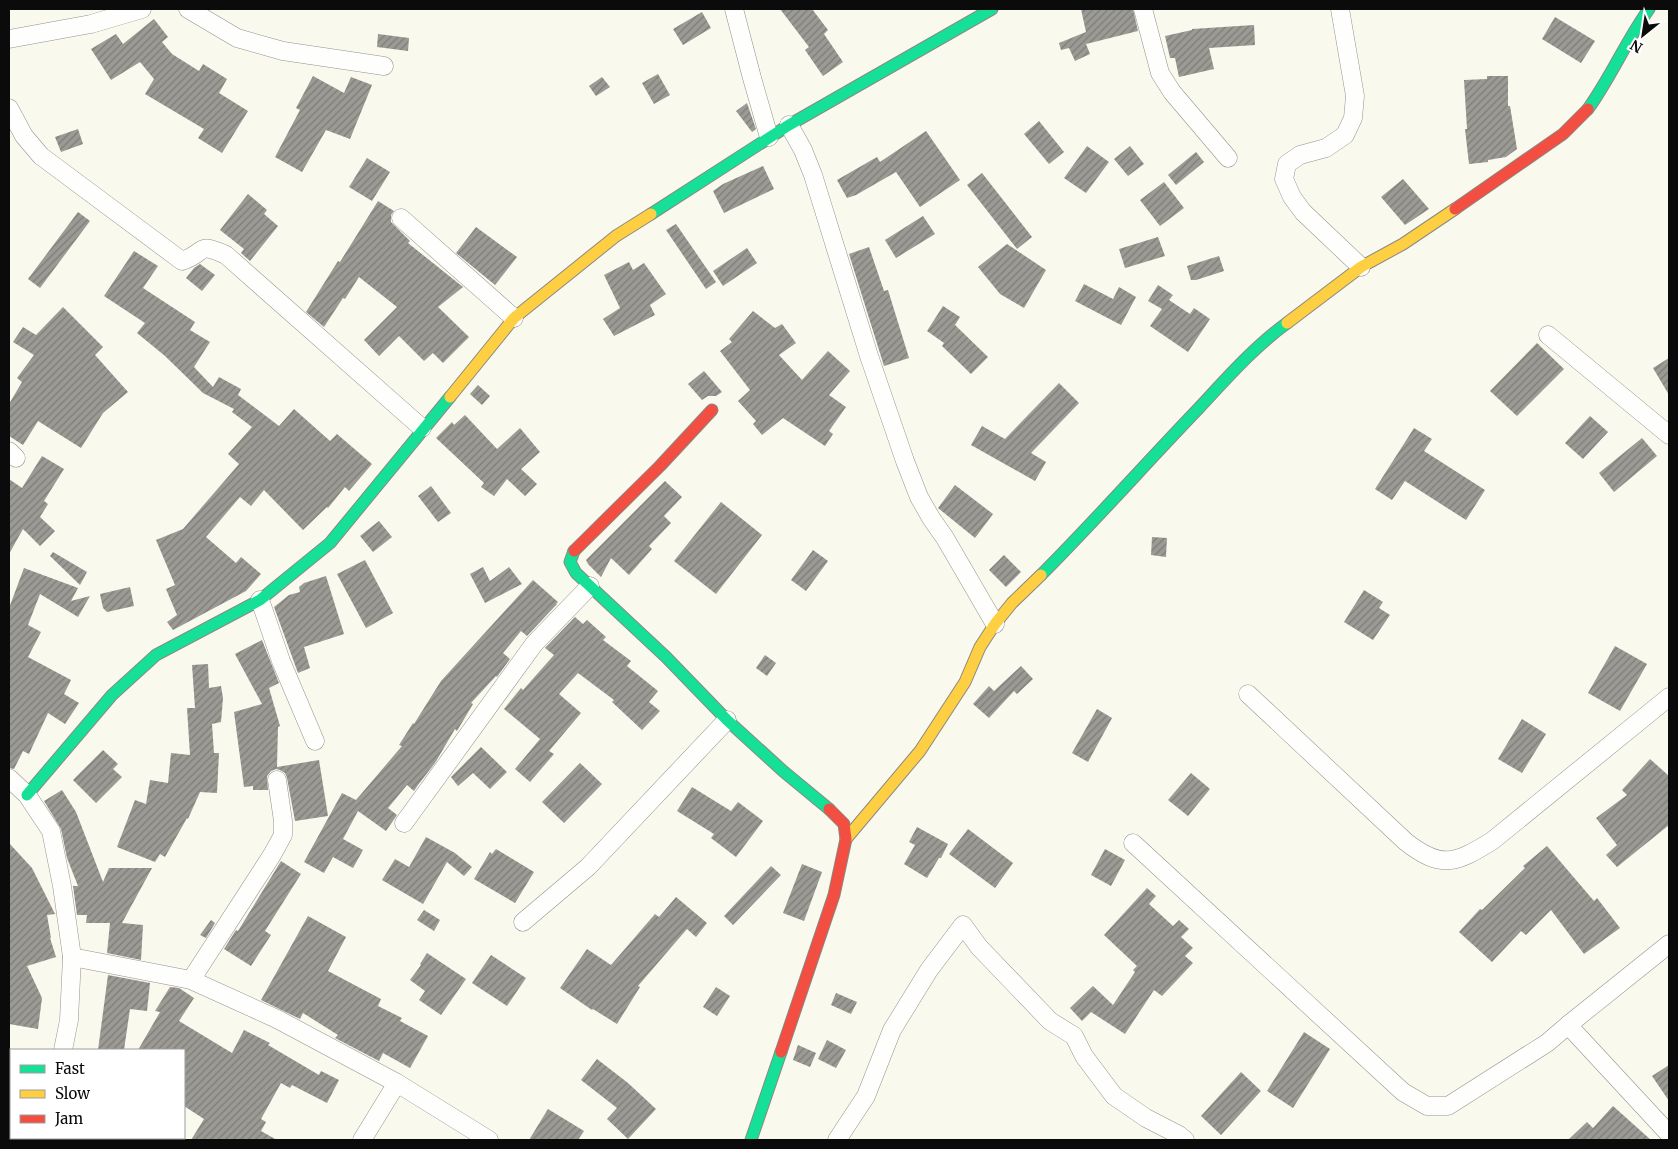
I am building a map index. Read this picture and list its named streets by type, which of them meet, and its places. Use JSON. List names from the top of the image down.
{
  "legend": ["Fast", "Slow", "Jam"],
  "north": "bottom left"
}
